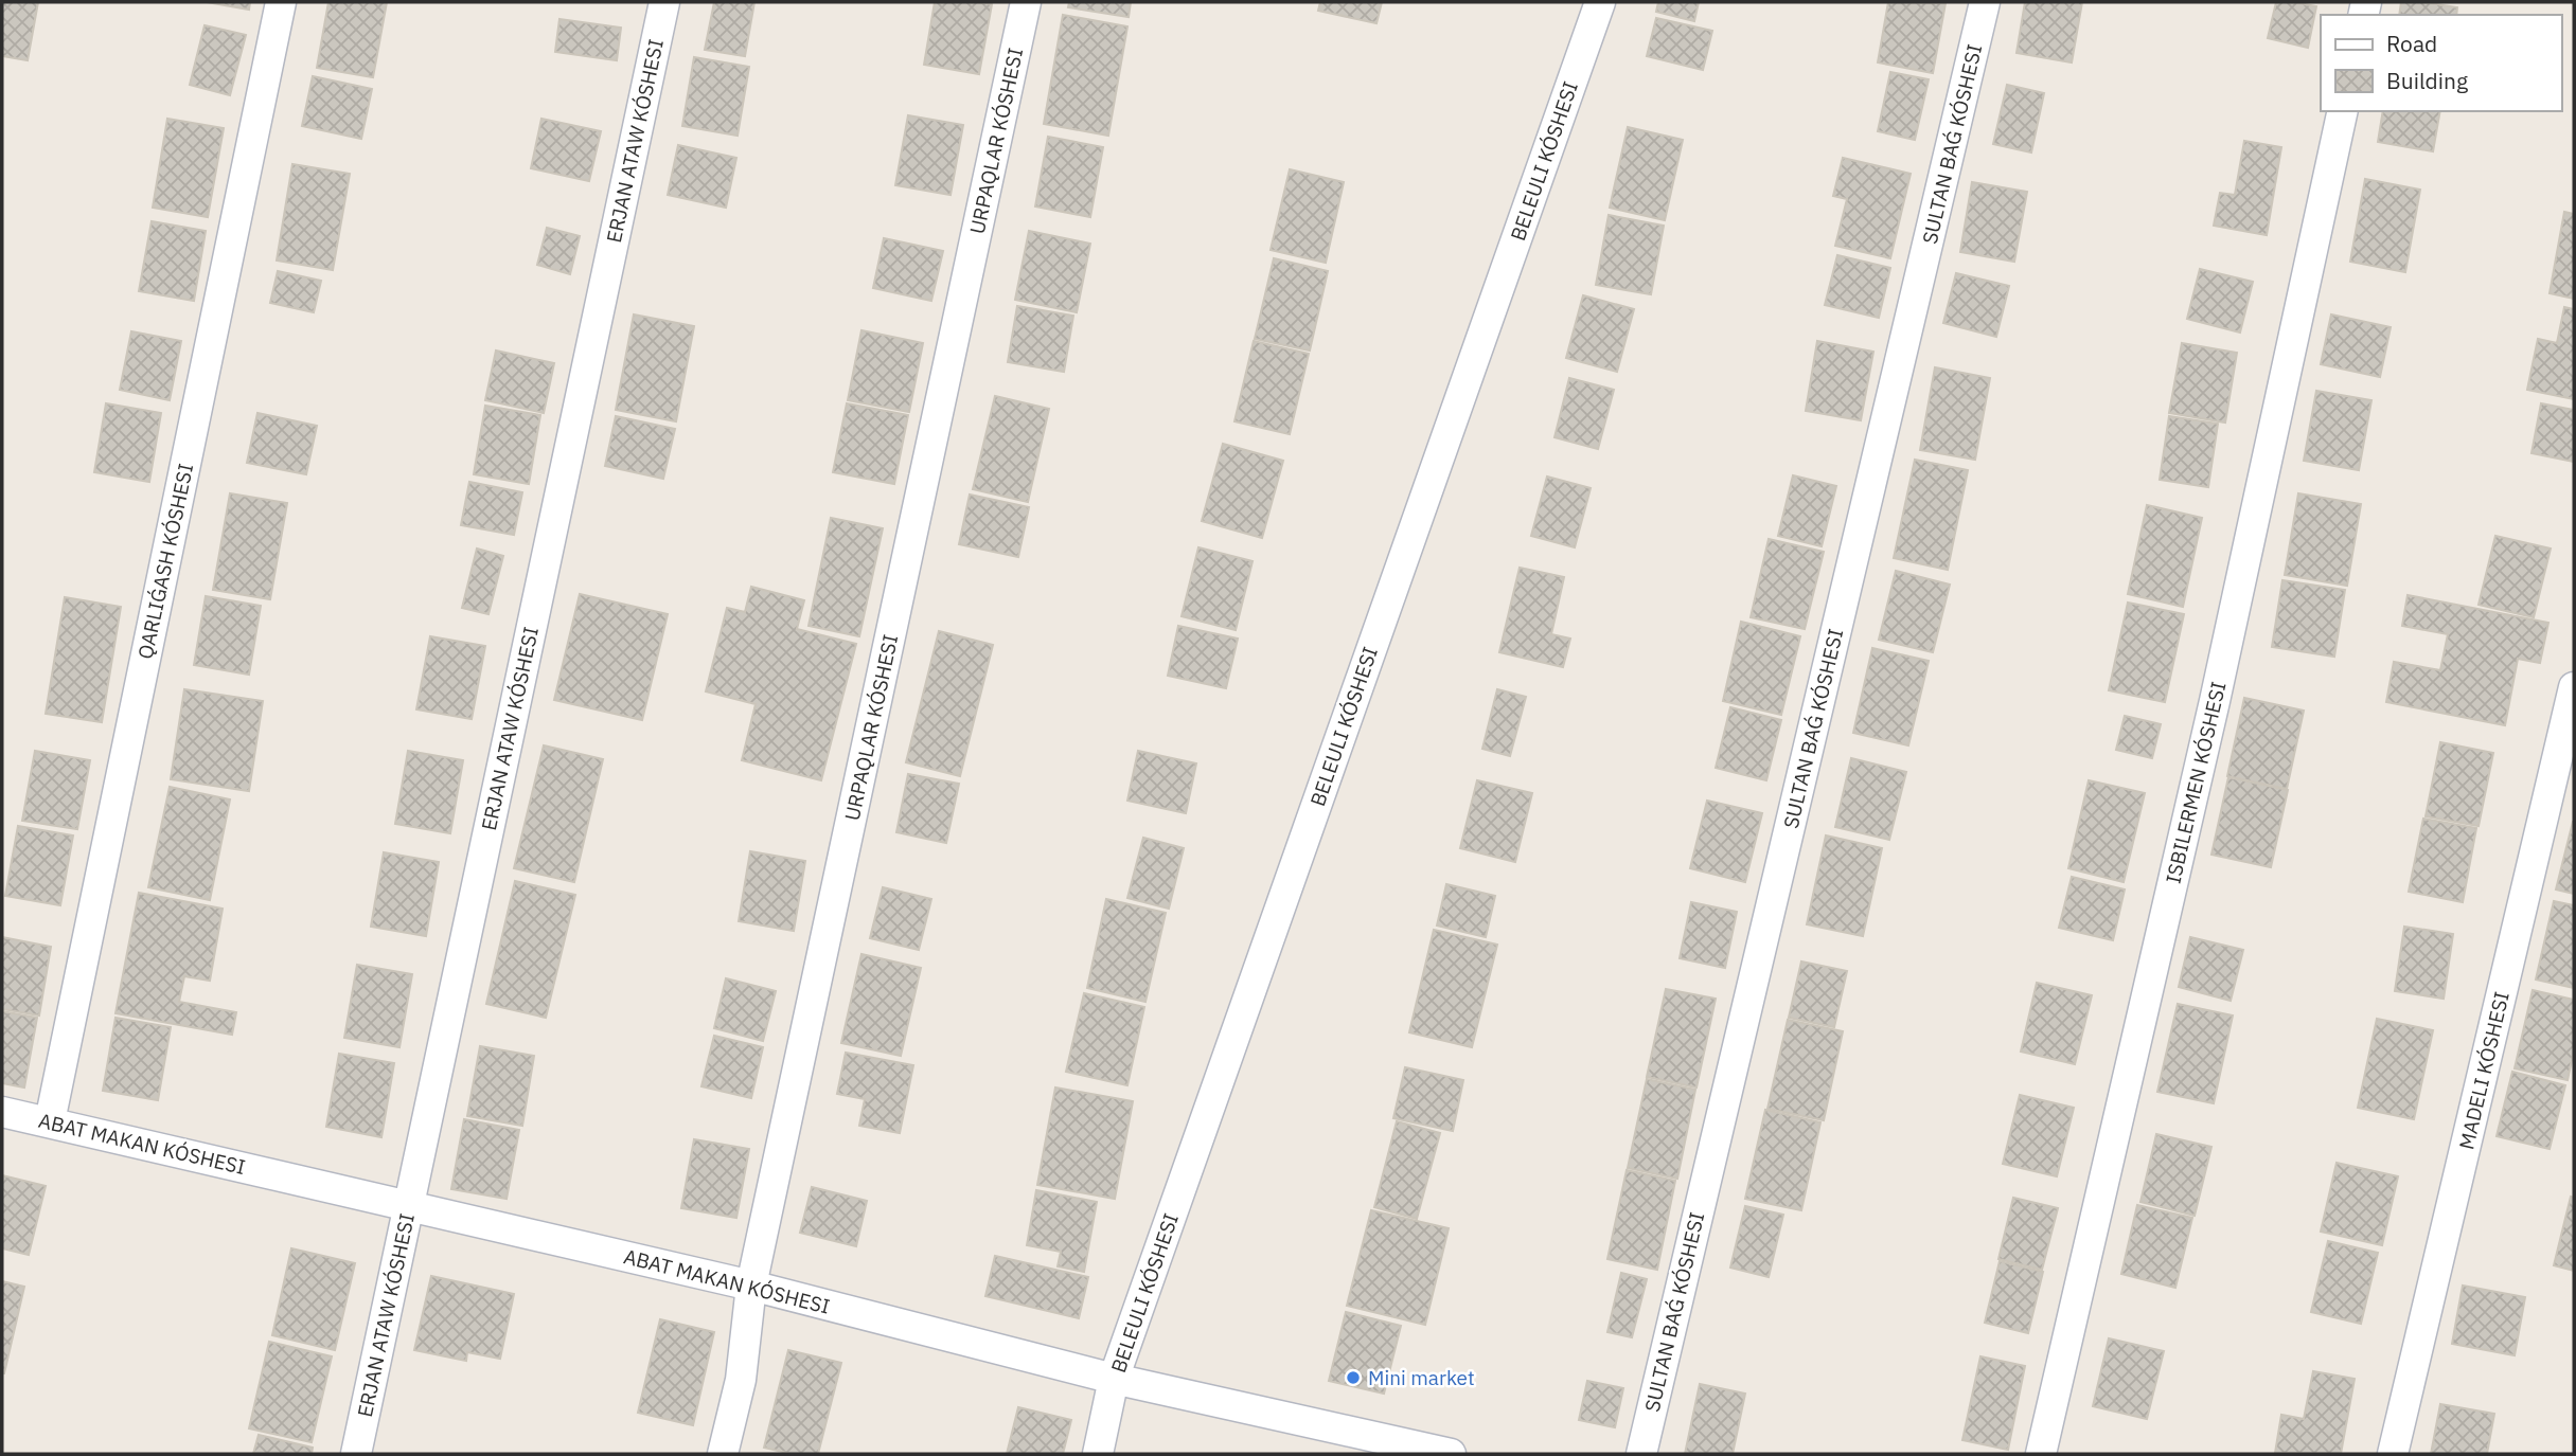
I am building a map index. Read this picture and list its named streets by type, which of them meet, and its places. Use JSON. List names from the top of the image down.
{
  "streets": {
    "street": [
      "ERJAN ATAW KÓSHESI",
      "URPAQLAR KÓSHESI",
      "SULTAN BAǴ KÓSHESI",
      "BELEULI KÓSHESI",
      "ISBILERMEN KÓSHESI",
      "MADELI KÓSHESI",
      "ABAT MAKAN KÓSHESI"
    ]
  },
  "crossings": [
    ["ERJAN ATAW KÓSHESI", "ABAT MAKAN KÓSHESI"],
    ["URPAQLAR KÓSHESI", "ABAT MAKAN KÓSHESI"],
    ["BELEULI KÓSHESI", "ABAT MAKAN KÓSHESI"]
  ],
  "places": ["Mini market"],
  "legend": ["Road", "Building"]
}
